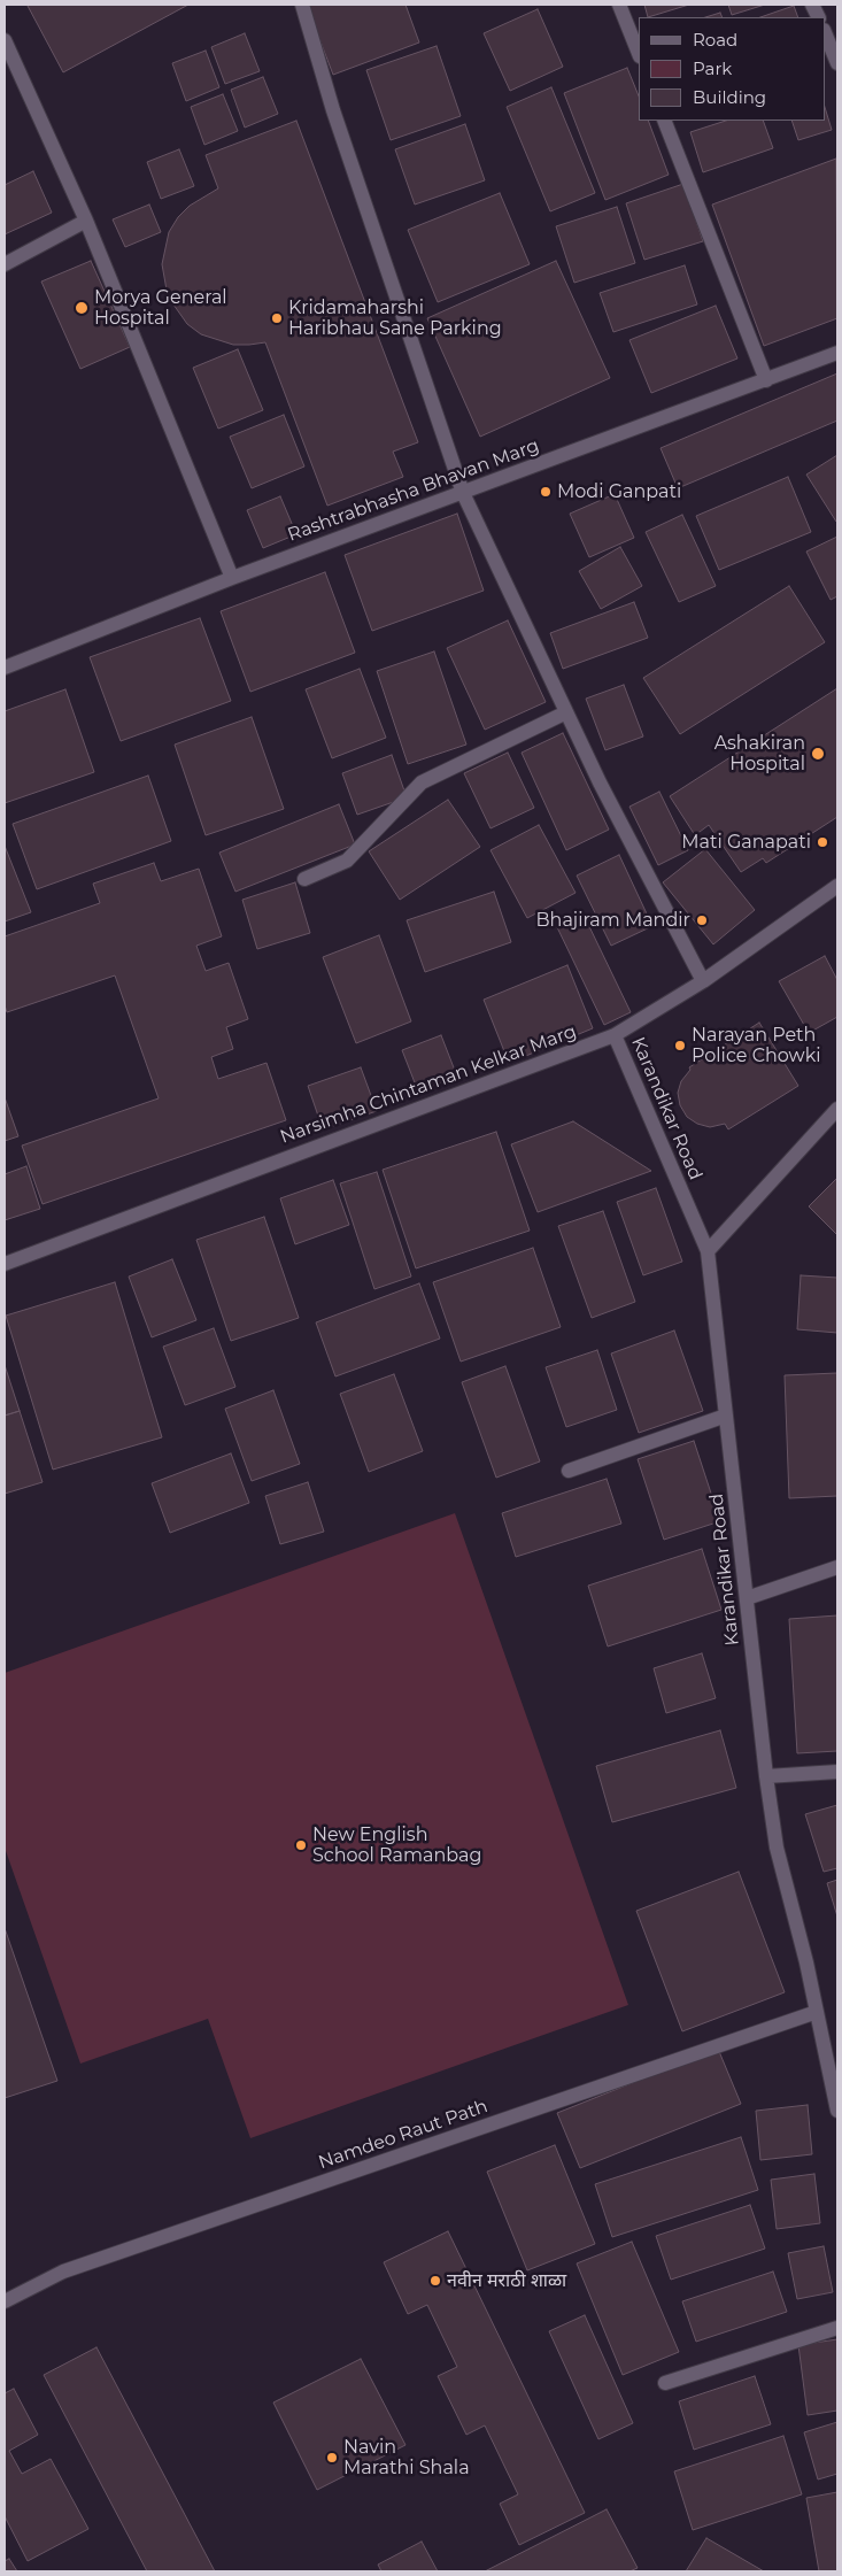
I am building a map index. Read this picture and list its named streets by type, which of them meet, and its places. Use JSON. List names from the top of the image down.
{
  "streets": {
    "street": [
      "Rashtrabhasha Bhavan Marg",
      "Narsimha Chintaman Kelkar Marg",
      "Karandikar Road",
      "Namdeo Raut Path"
    ]
  },
  "crossings": [
    ["Narsimha Chintaman Kelkar Marg", "Karandikar Road"],
    ["Karandikar Road", "Namdeo Raut Path"]
  ],
  "places": [
    "Morya General Hospital",
    "Kridamaharshi Haribhau Sane Parking",
    "Modi Ganpati",
    "Ashakiran Hospital",
    "Mati Ganapati",
    "Bhajiram Mandir",
    "Narayan Peth Police Chowki",
    "New English School Ramanbag",
    "नवीन मराठी शाळा",
    "Navin Marathi Shala"
  ],
  "legend": ["Road", "Park", "Building"]
}
